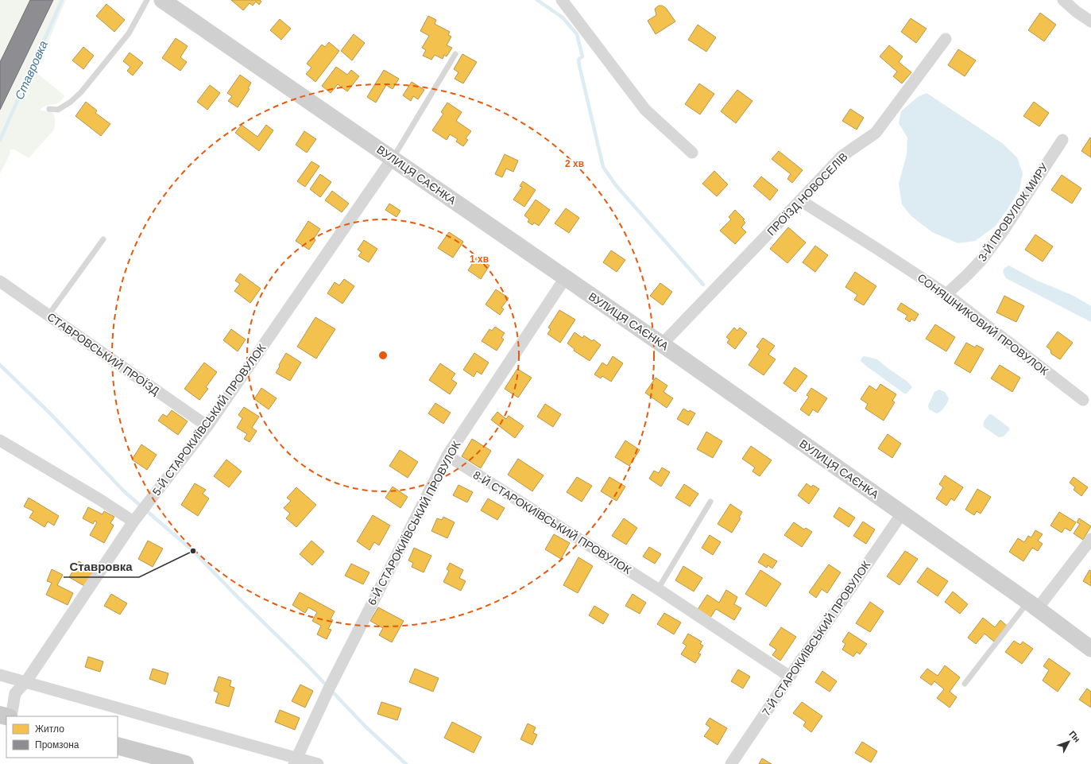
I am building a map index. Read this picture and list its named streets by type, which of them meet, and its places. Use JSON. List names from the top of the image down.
{
  "streets": {
    "street": [
      "ВУЛИЦЯ САЄНКА",
      "ПРОЇЗД НОВОСЕЛІВ",
      "3-Й ПРОВУЛОК МИРУ",
      "СОНЯШНИКОВИЙ ПРОВУЛОК",
      "СТАВРОВСЬКИЙ ПРОЇЗД",
      "5-Й СТАРОКИЇВСЬКИЙ ПРОВУЛОК",
      "8-Й СТАРОКИЇВСЬКИЙ ПРОВУЛОК",
      "6-Й СТАРОКИЇВСЬКИЙ ПРОВУЛОК",
      "7-Й СТАРОКИЇВСЬКИЙ ПРОВУЛОК"
    ]
  },
  "crossings": [
    ["ВУЛИЦЯ САЄНКА", "ПРОЇЗД НОВОСЕЛІВ"],
    ["ВУЛИЦЯ САЄНКА", "5-Й СТАРОКИЇВСЬКИЙ ПРОВУЛОК"],
    ["ВУЛИЦЯ САЄНКА", "6-Й СТАРОКИЇВСЬКИЙ ПРОВУЛОК"],
    ["ВУЛИЦЯ САЄНКА", "7-Й СТАРОКИЇВСЬКИЙ ПРОВУЛОК"],
    ["ПРОЇЗД НОВОСЕЛІВ", "СОНЯШНИКОВИЙ ПРОВУЛОК"],
    ["3-Й ПРОВУЛОК МИРУ", "СОНЯШНИКОВИЙ ПРОВУЛОК"],
    ["СТАВРОВСЬКИЙ ПРОЇЗД", "5-Й СТАРОКИЇВСЬКИЙ ПРОВУЛОК"],
    ["8-Й СТАРОКИЇВСЬКИЙ ПРОВУЛОК", "6-Й СТАРОКИЇВСЬКИЙ ПРОВУЛОК"],
    ["8-Й СТАРОКИЇВСЬКИЙ ПРОВУЛОК", "7-Й СТАРОКИЇВСЬКИЙ ПРОВУЛОК"]
  ],
  "water": ["Ставровка"],
  "places": ["Ставровка"],
  "legend": ["Житло", "Промзона"],
  "north": "top right",
  "rings": ["2 хв", "1 хв"]
}
